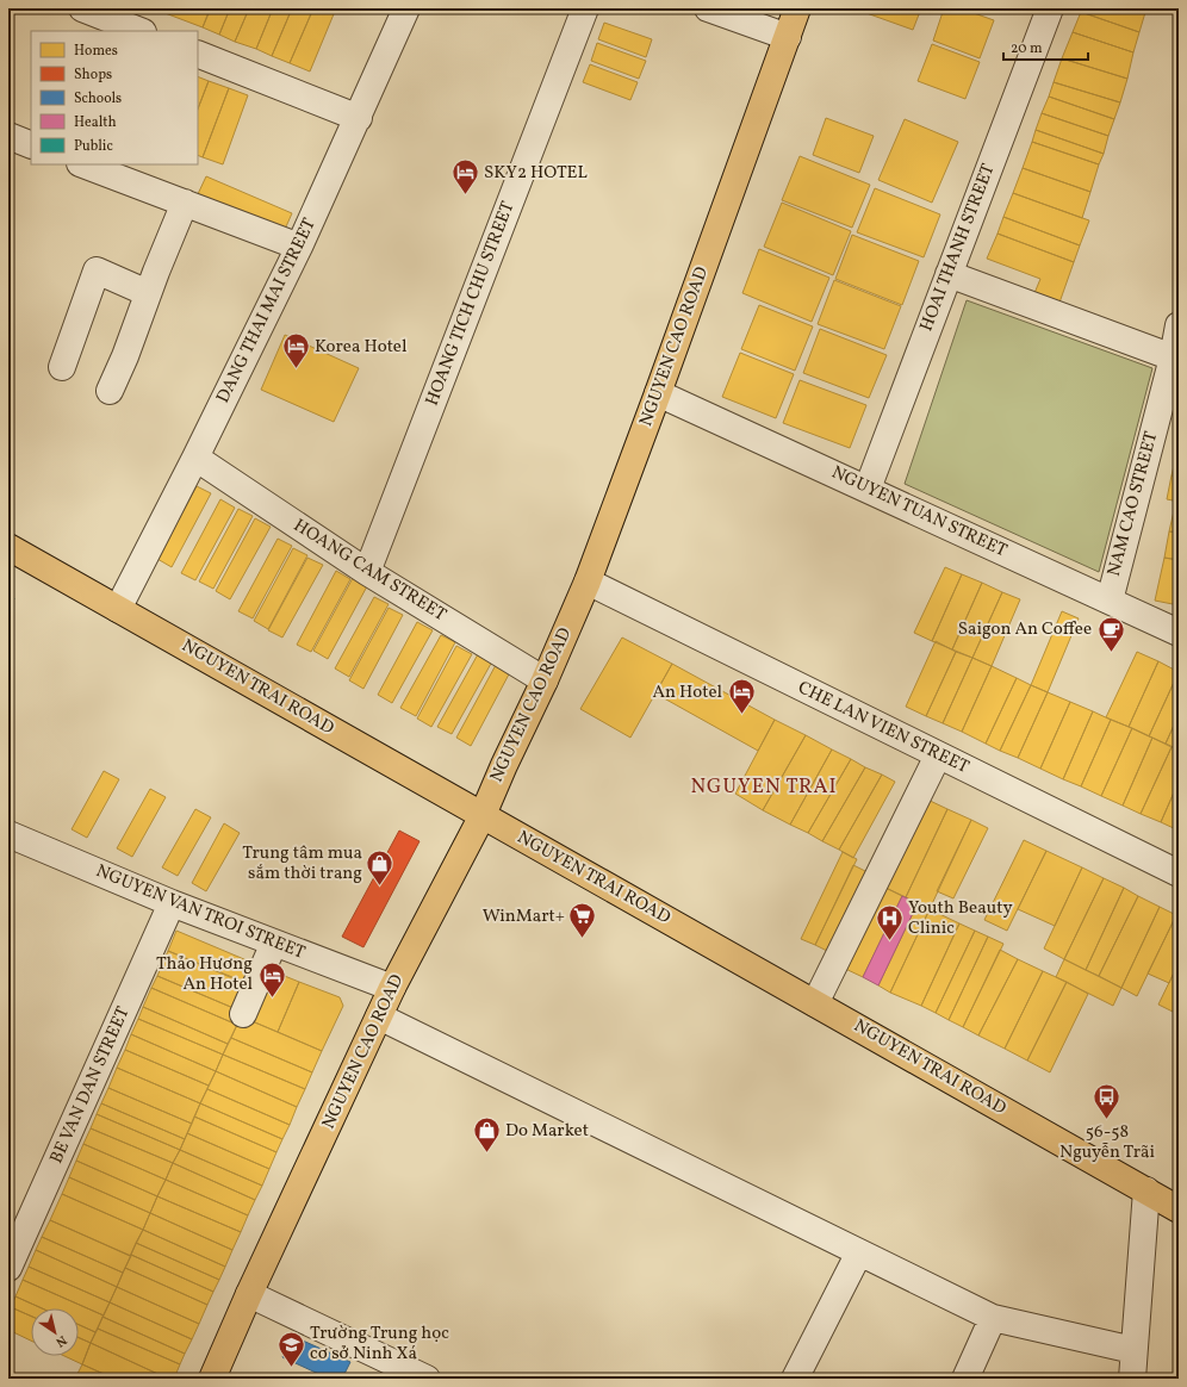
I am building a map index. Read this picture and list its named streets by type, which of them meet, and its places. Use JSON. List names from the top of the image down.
{
  "streets": {
    "main road": ["NGUYEN CAO ROAD", "NGUYEN TRAI ROAD"],
    "street": [
      "HOAI THANH STREET",
      "HOANG TICH CHU STREET",
      "DANG THAI MAI STREET",
      "NAM CAO STREET",
      "NGUYEN TUAN STREET",
      "HOANG CAM STREET",
      "CHE LAN VIEN STREET",
      "NGUYEN VAN TROI STREET",
      "BE VAN DAN STREET"
    ]
  },
  "crossings": [
    ["HOAI THANH STREET", "NGUYEN TUAN STREET"],
    ["HOANG TICH CHU STREET", "HOANG CAM STREET"],
    ["DANG THAI MAI STREET", "HOANG CAM STREET"],
    ["DANG THAI MAI STREET", "NGUYEN TRAI ROAD"],
    ["NGUYEN CAO ROAD", "NGUYEN TUAN STREET"],
    ["NGUYEN CAO ROAD", "HOANG CAM STREET"],
    ["NGUYEN CAO ROAD", "NGUYEN TRAI ROAD"],
    ["NGUYEN CAO ROAD", "CHE LAN VIEN STREET"],
    ["NGUYEN CAO ROAD", "NGUYEN VAN TROI STREET"],
    ["NAM CAO STREET", "NGUYEN TUAN STREET"],
    ["NGUYEN VAN TROI STREET", "BE VAN DAN STREET"]
  ],
  "districts": ["NGUYEN TRAI"],
  "places": {
    "hotel": [
      "SKY2 HOTEL",
      "Korea Hotel",
      "An Hotel",
      "Thảo Hương An Hotel"
    ],
    "cafe": ["Saigon An Coffee"],
    "shop": ["Trung tâm mua sắm thời trang", "Do Market"],
    "supermarket": ["WinMart+"],
    "hospital": ["Youth Beauty Clinic"],
    "bus stop": ["56-58 Nguyễn Trãi"],
    "school or university": ["Trường Trung học cơ sở Ninh Xá"]
  },
  "legend": [
    "Homes",
    "Shops",
    "Schools",
    "Health",
    "Public"
  ],
  "scale_bar": "20 m",
  "north": "bottom right"
}
